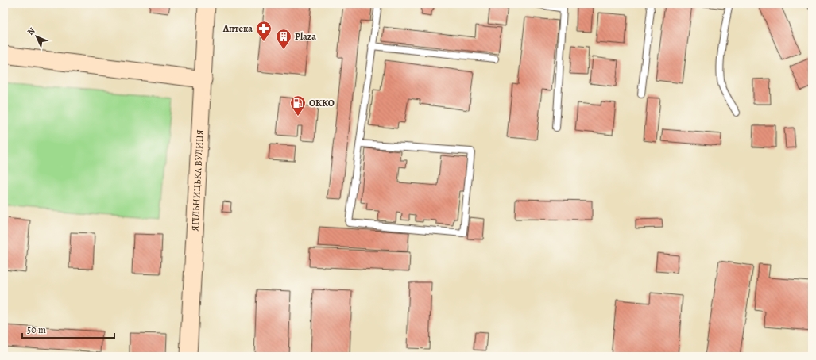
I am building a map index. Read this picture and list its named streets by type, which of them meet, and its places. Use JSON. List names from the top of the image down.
{
  "streets": {
    "main road": ["ЯГІЛЬНИЦЬКА ВУЛИЦЯ"]
  },
  "places": {
    "pharmacy": ["Аптека"],
    "building": ["Plaza"],
    "fuel station": ["ОККО"]
  },
  "scale_bar": "50 m",
  "north": "top left"
}
